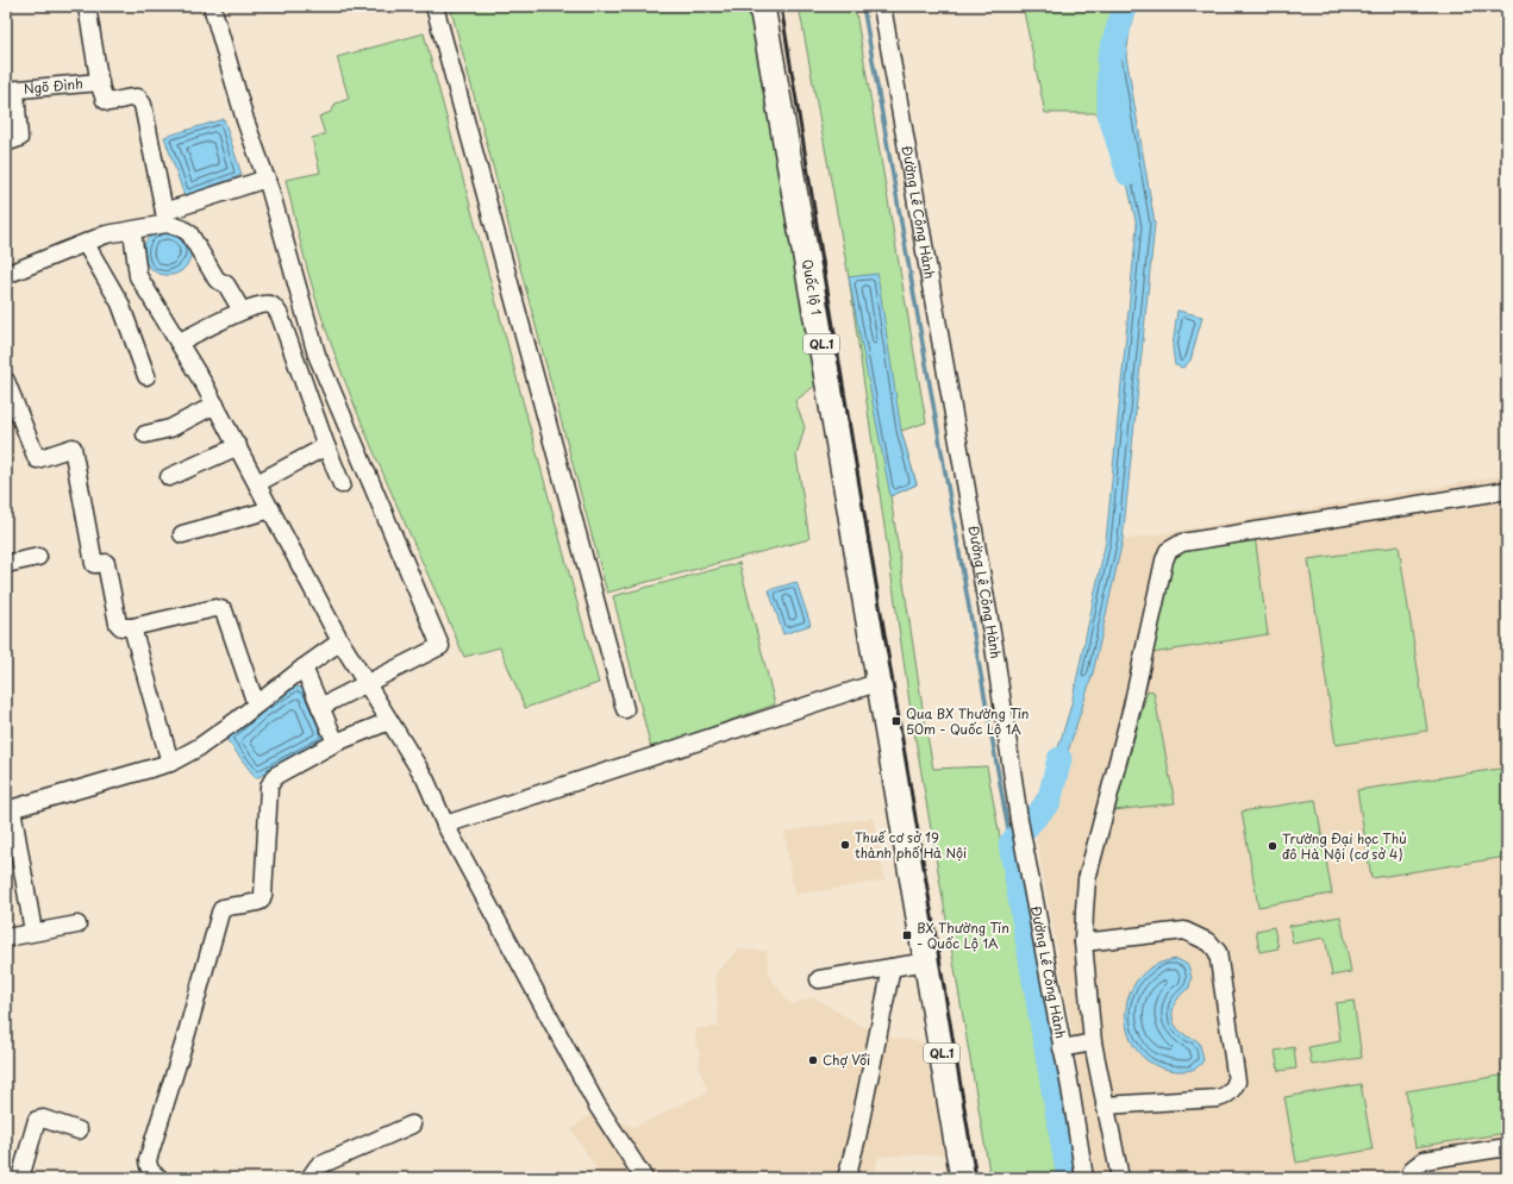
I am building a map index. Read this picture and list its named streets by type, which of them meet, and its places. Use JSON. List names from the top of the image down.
{
  "streets": {
    "highway": ["Quốc lộ 1", "QL.1"],
    "street": ["Ngõ Đình", "Đường Lê Công Hành"]
  },
  "crossings": [
    ["Quốc lộ 1", "QL.1"]
  ],
  "places": {
    "transit": ["Qua BX Thường Tín 50m - Quốc Lộ 1A", "BX Thường Tín - Quốc Lộ 1A"],
    "other": ["Thuế cơ sở 19 thành phố Hà Nội", "Trường Đại học Thủ đô Hà Nội (cơ sở 4)", "Chợ Vồi"]
  }
}
